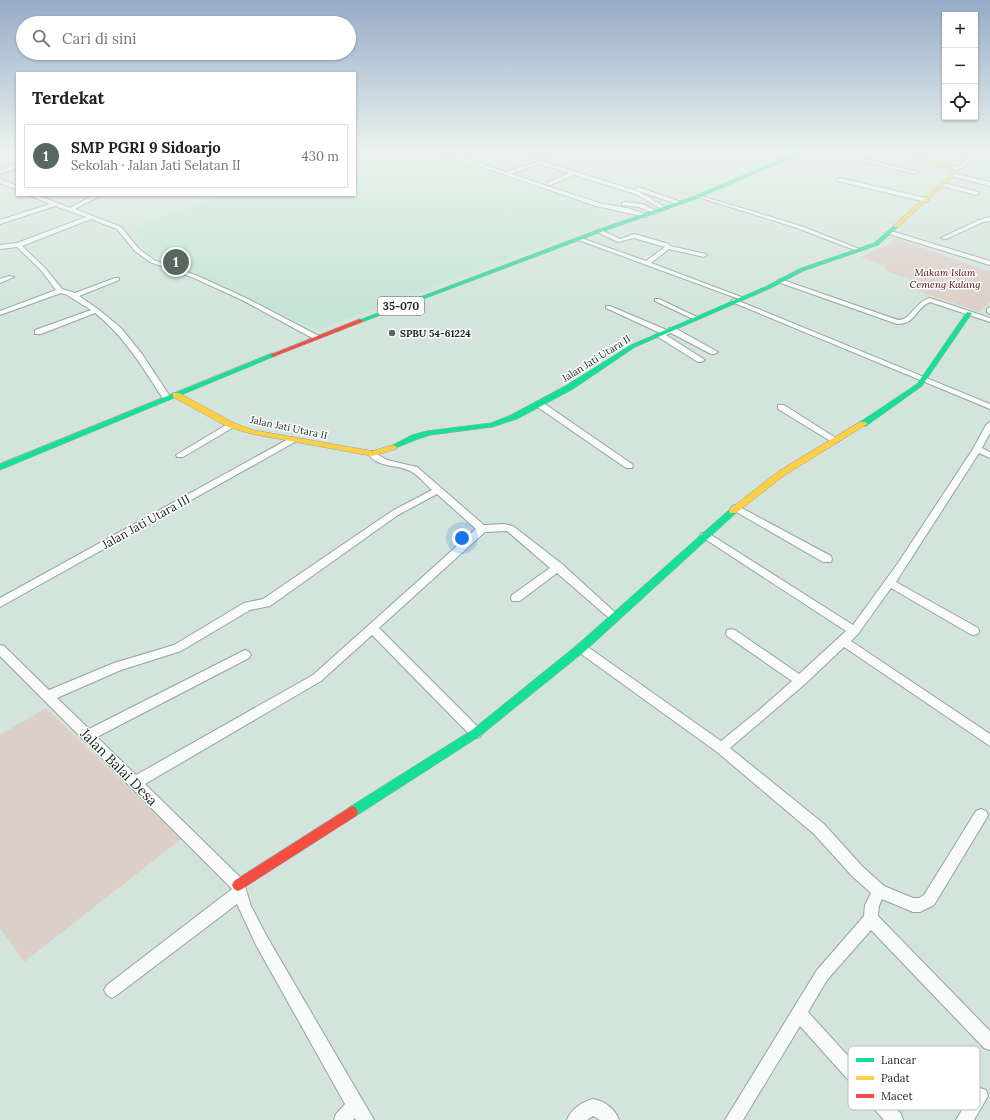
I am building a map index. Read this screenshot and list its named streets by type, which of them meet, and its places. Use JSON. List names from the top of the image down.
{
  "streets": {
    "street": [
      "35-070",
      "Jalan Jati Utara II",
      "Jalan Jati Utara III",
      "Jalan Balai Desa"
    ]
  },
  "crossings": [
    ["35-070", "Jalan Jati Utara II"],
    ["Jalan Jati Utara II", "Jalan Jati Utara III"]
  ],
  "parks": ["Makam Islam Cemeng Kalang"],
  "places": ["SPBU 54-61224"],
  "legend": ["Lancar", "Padat", "Macet"],
  "page": {
    "map_buttons": ["+", "−"],
    "search": "Cari di sini",
    "heading": "Terdekat",
    "list": [
      {
        "mark": "1",
        "name": "SMP PGRI 9 Sidoarjo",
        "note": "Sekolah · Jalan Jati Selatan II",
        "value": "430 m"
      }
    ],
    "pins": "1"
  }
}
